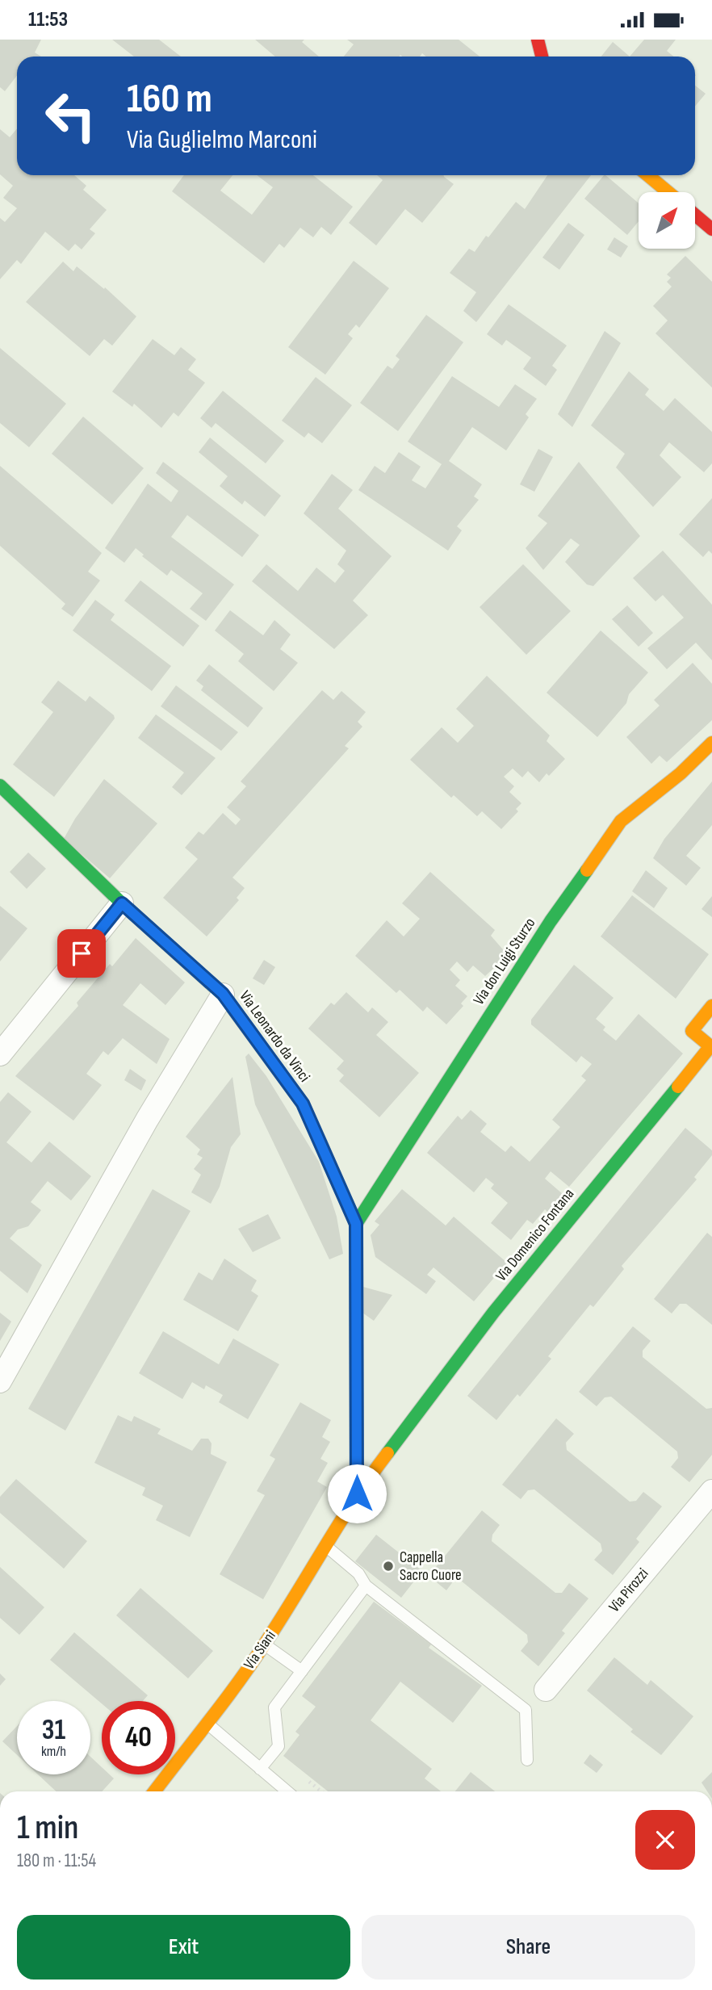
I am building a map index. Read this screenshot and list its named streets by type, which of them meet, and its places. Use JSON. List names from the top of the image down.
{
  "streets": {
    "street": [
      "Via don Luigi Sturzo",
      "Via Leonardo da Vinci",
      "Via Domenico Fontana",
      "Via Pirozzi",
      "Via Siani"
    ]
  },
  "crossings": [
    ["Via don Luigi Sturzo", "Via Leonardo da Vinci"],
    ["Via Leonardo da Vinci", "Via Domenico Fontana"],
    ["Via Leonardo da Vinci", "Via Siani"],
    ["Via Domenico Fontana", "Via Siani"]
  ],
  "places": ["Cappella Sacro Cuore"],
  "north": "top right",
  "page": {
    "status": "11:53",
    "turn": ["160 m", "Via Guglielmo Marconi"],
    "speed": "31 km/h",
    "limit": "40",
    "heading": ["1 min", "180 m · 11:54"],
    "buttons": ["Exit", "Share"]
  }
}
